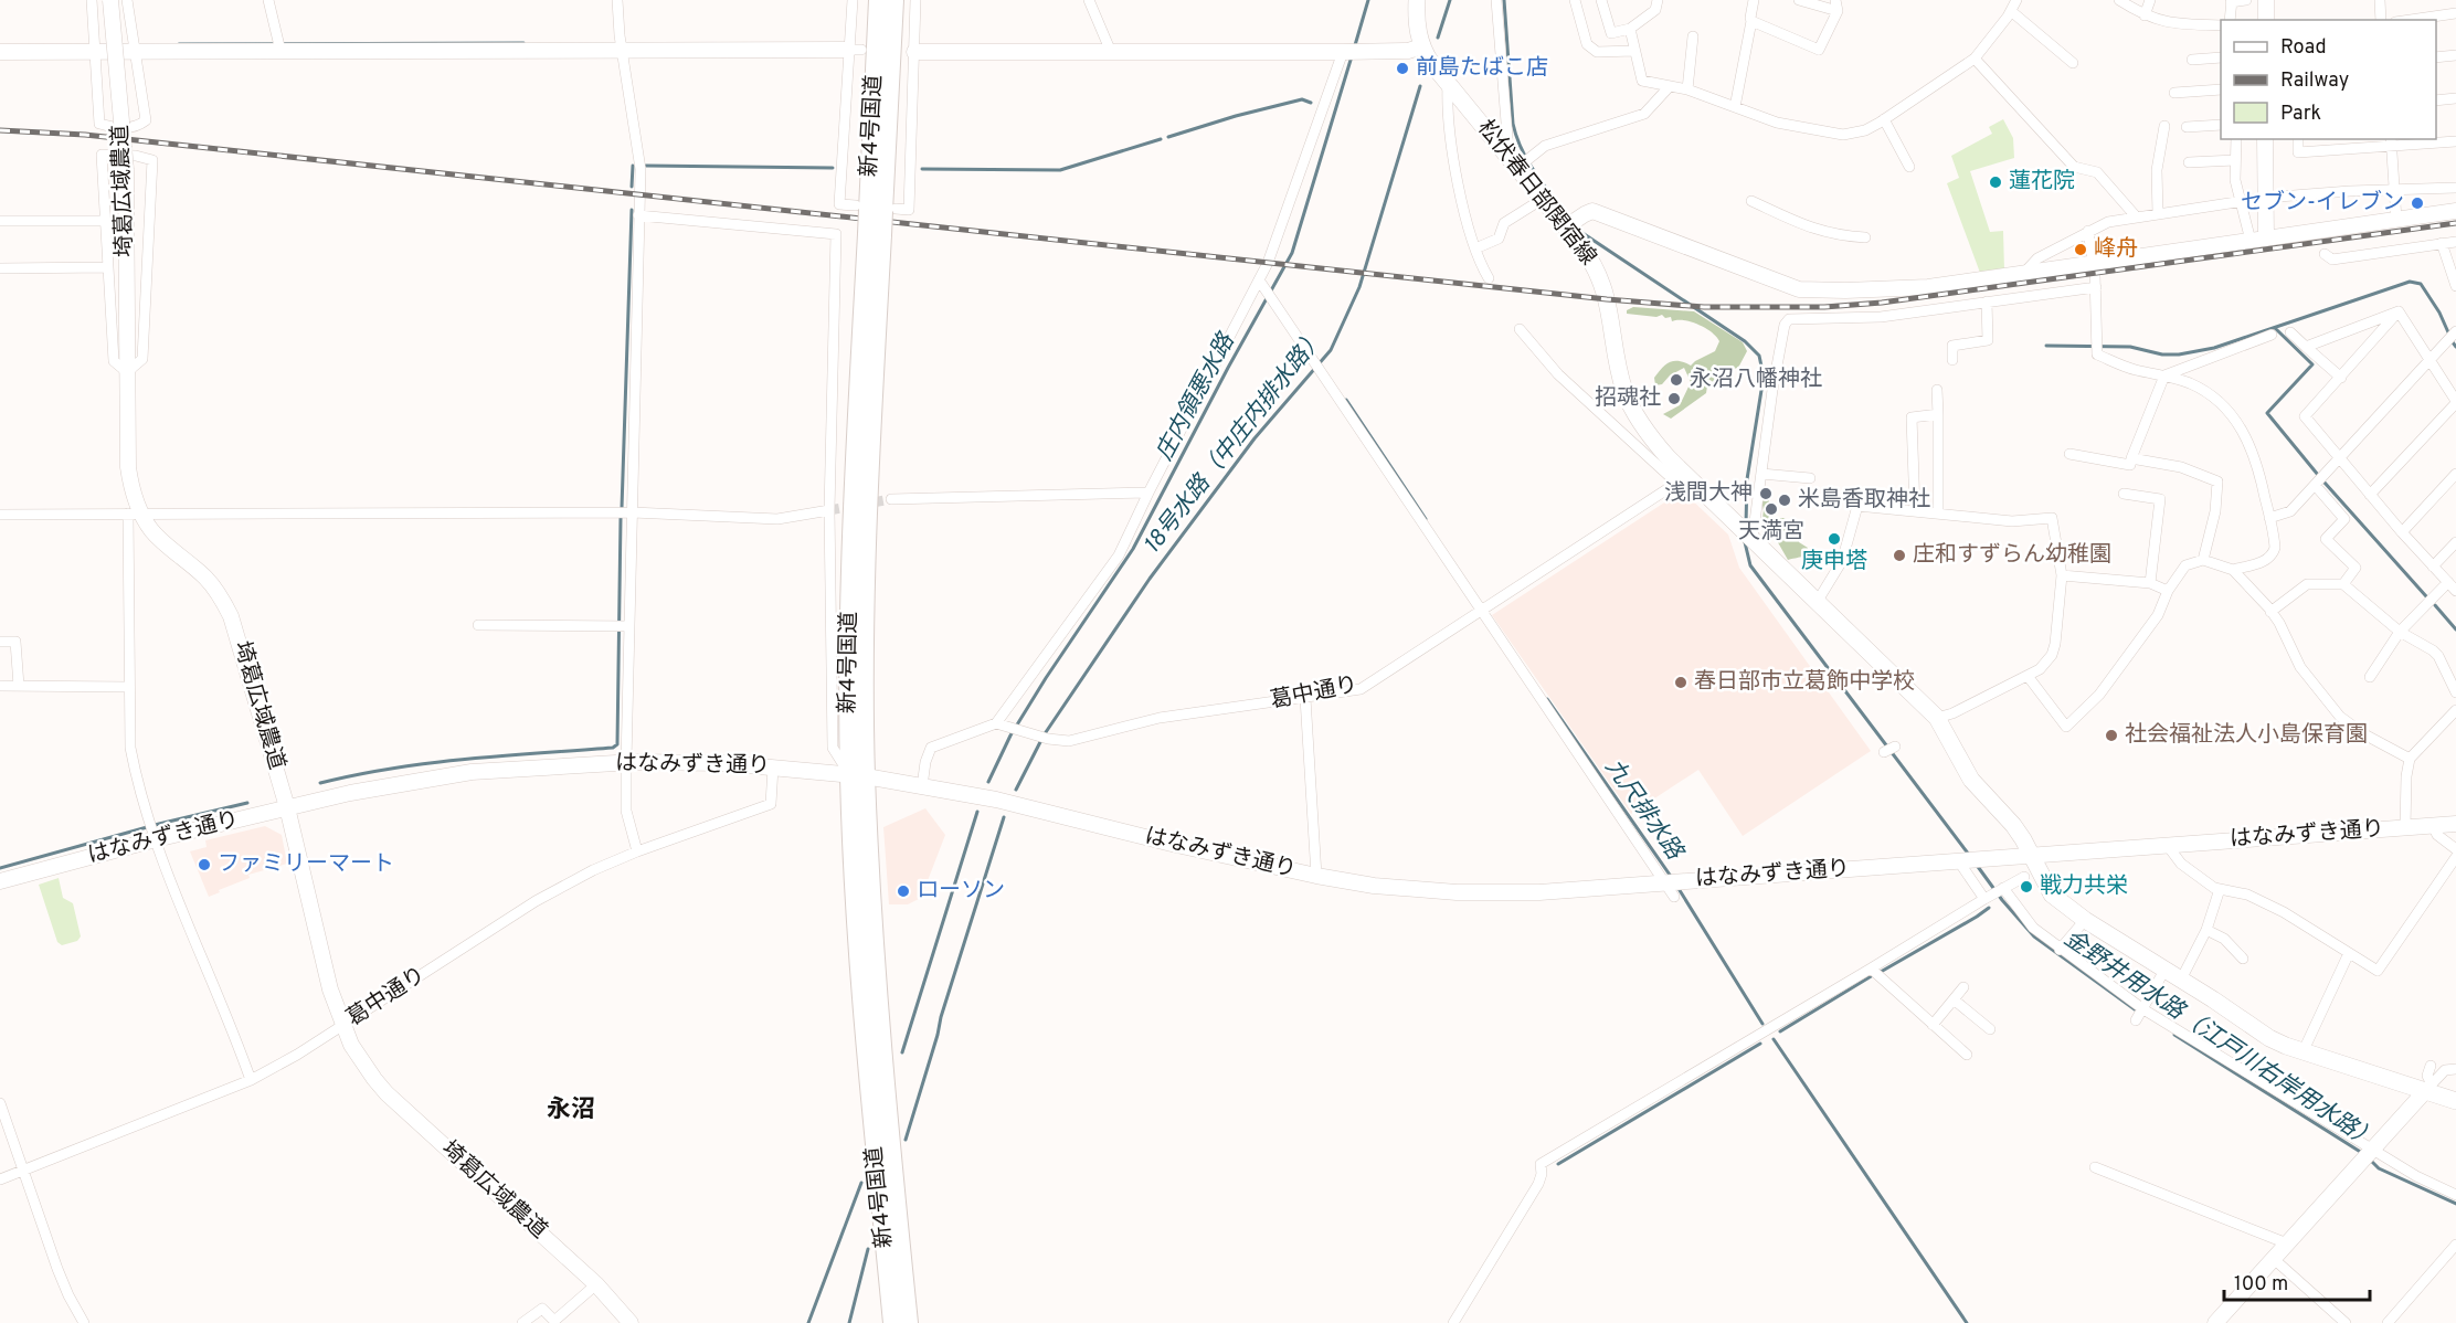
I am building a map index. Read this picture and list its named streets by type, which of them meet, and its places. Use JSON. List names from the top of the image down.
{
  "streets": {
    "highway": ["新4号国道"],
    "main road": ["松伏春日部関宿線"],
    "street": ["埼葛広域農道", "葛中通り", "はなみずき通り"]
  },
  "crossings": [
    ["新4号国道", "はなみずき通り"],
    ["埼葛広域農道", "葛中通り"],
    ["埼葛広域農道", "はなみずき通り"],
    ["松伏春日部関宿線", "葛中通り"],
    ["松伏春日部関宿線", "はなみずき通り"],
    ["葛中通り", "はなみずき通り"]
  ],
  "districts": ["永沼"],
  "water": [
    "庄内領悪水路",
    "18号水路（中庄内排水路）",
    "九尺排水路",
    "金野井用水路（江戸川右岸用水路）"
  ],
  "places": [
    "前島たばこ店",
    "蓮花院",
    "セブン-イレブン",
    "峰舟",
    "永沼八幡神社",
    "招魂社",
    "浅間大神",
    "米島香取神社",
    "天満宮",
    "庚申塔",
    "庄和すずらん幼稚園",
    "春日部市立葛飾中学校",
    "社会福祉法人小島保育園",
    "ファミリーマート",
    "戦力共栄",
    "ローソン"
  ],
  "legend": ["Road", "Railway", "Park"],
  "scale_bar": "100 m"
}
